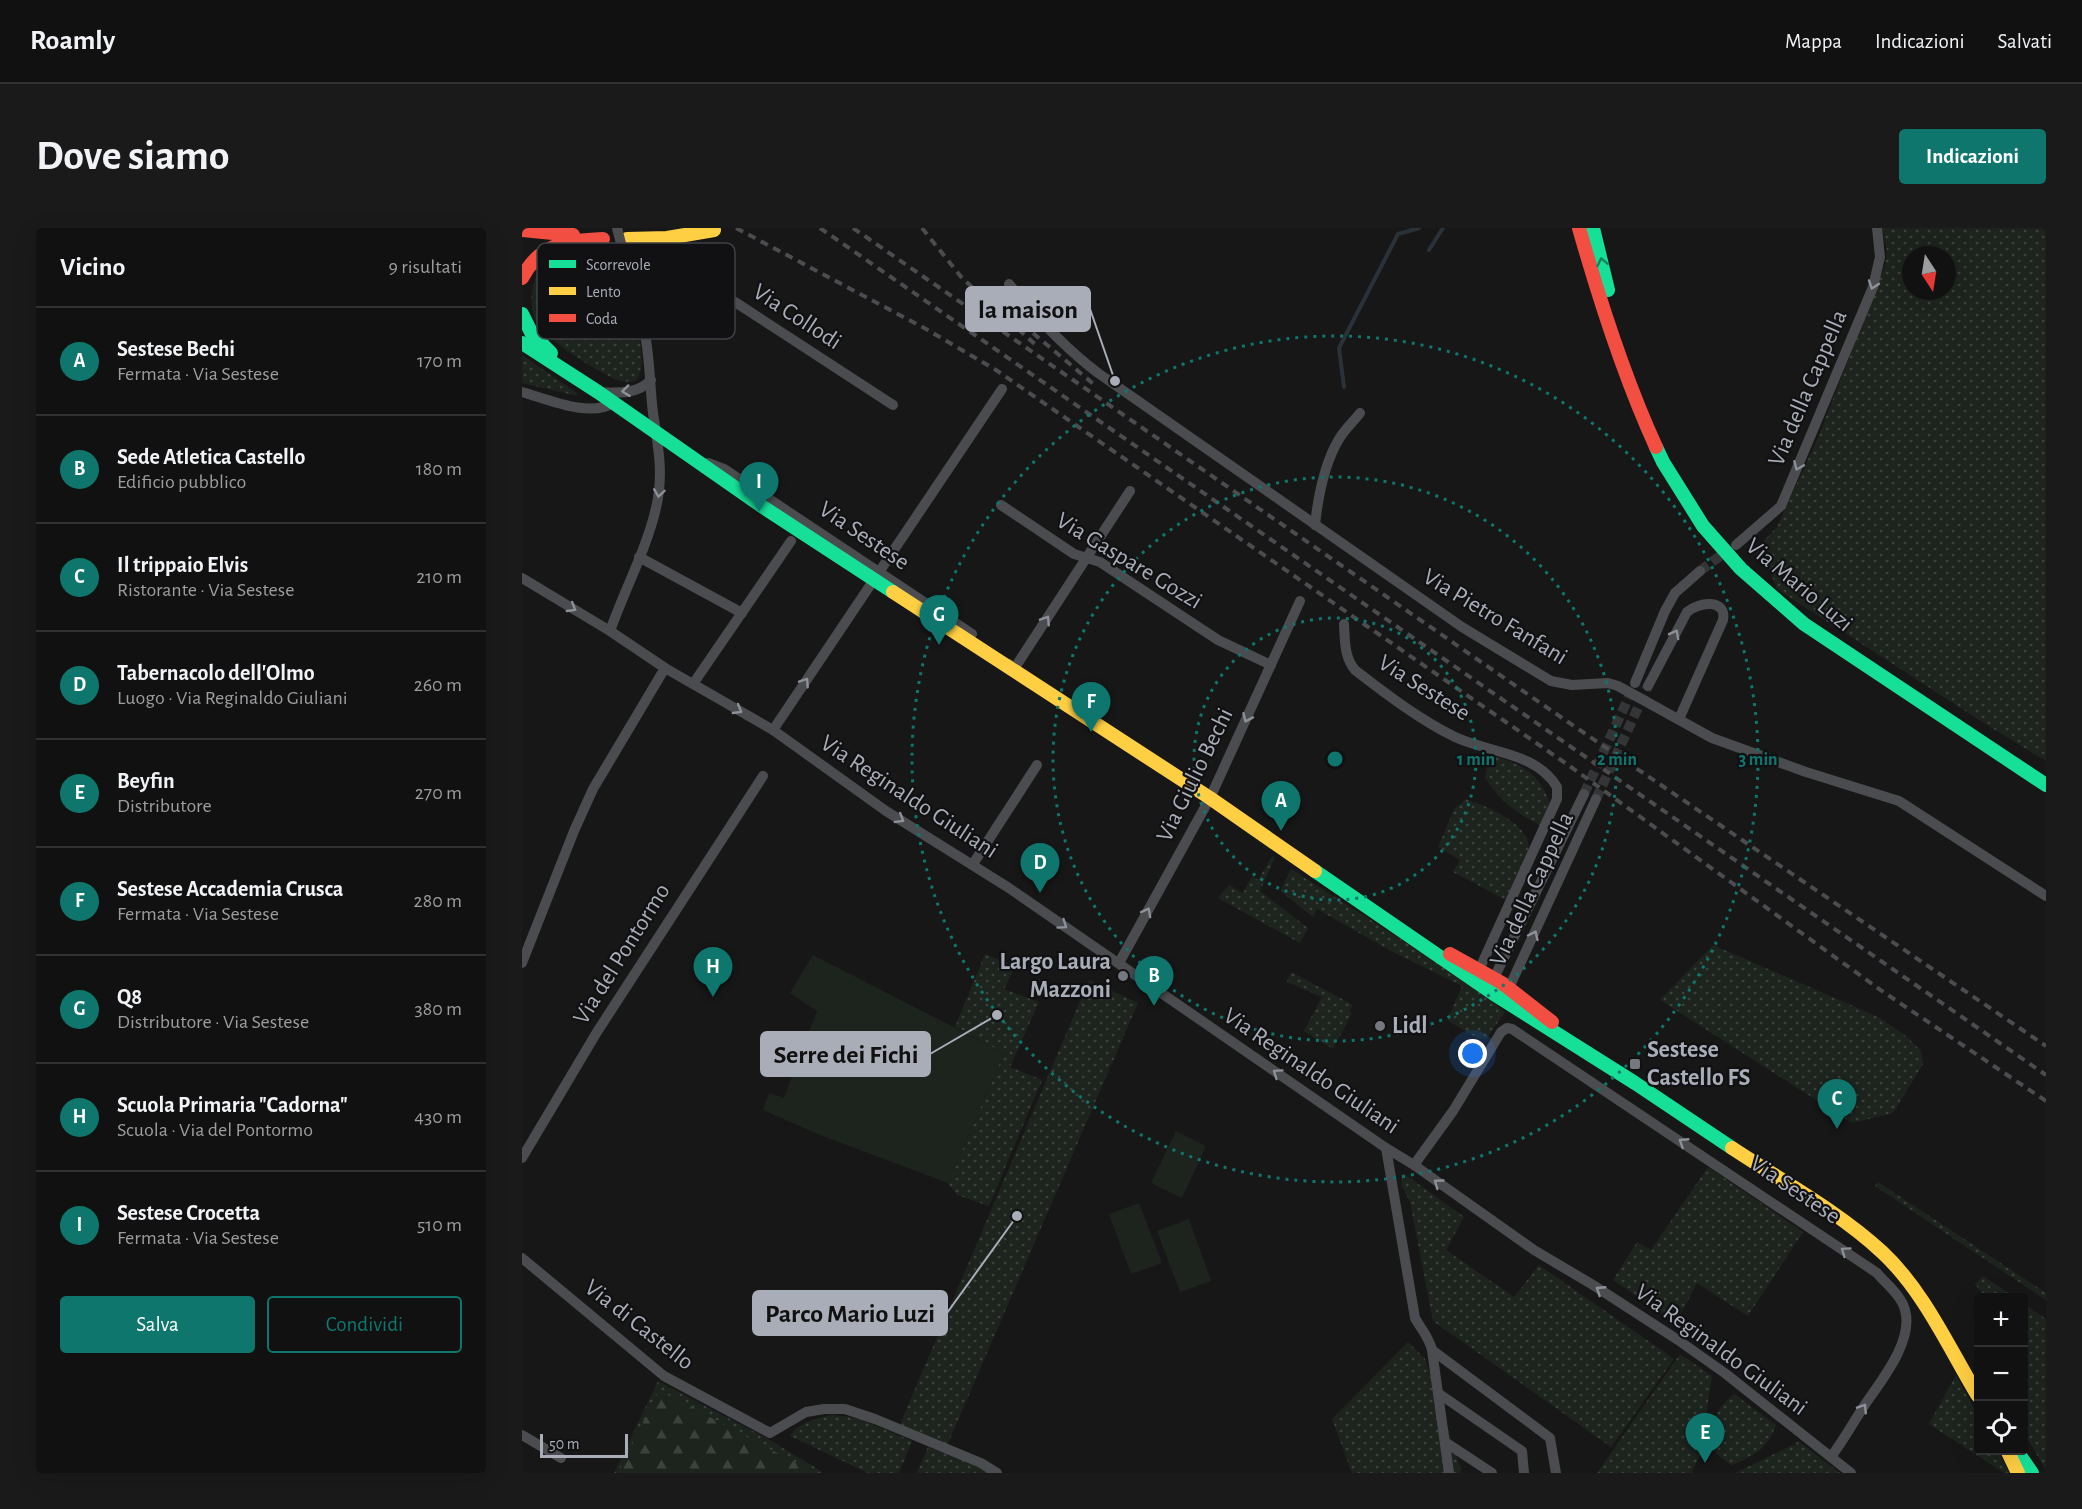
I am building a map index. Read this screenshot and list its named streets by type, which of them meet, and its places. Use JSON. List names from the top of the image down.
{
  "streets": {
    "main road": ["Via Sestese", "Via Mario Luzi"],
    "street": [
      "Via Collodi",
      "Via della Cappella",
      "Via Gaspare Gozzi",
      "Via Pietro Fanfani",
      "Via Giulio Bechi",
      "Via Reginaldo Giuliani",
      "Via del Pontormo",
      "Via di Castello"
    ]
  },
  "crossings": [
    ["Via della Cappella", "Via Sestese"],
    ["Via Sestese", "Via Giulio Bechi"],
    ["Via Sestese", "Via Reginaldo Giuliani"],
    ["Via Gaspare Gozzi", "Via Giulio Bechi"],
    ["Via Giulio Bechi", "Via Reginaldo Giuliani"]
  ],
  "places": {
    "other": [
      "la maison",
      "Largo Laura Mazzoni",
      "Serre dei Fichi",
      "Lidl",
      "Parco Mario Luzi"
    ],
    "transit": ["Sestese Castello FS"]
  },
  "legend": ["Scorrevole", "Lento", "Coda"],
  "scale_bar": "50 m",
  "north": "bottom",
  "page": {
    "header": "Roamly",
    "nav": ["Mappa", "Indicazioni", "Salvati"],
    "buttons": [
      "Indicazioni",
      ["Salva", "Condividi"]
    ],
    "title": "Dove siamo",
    "heading": ["Vicino", "9 risultati"],
    "list": [
      {
        "mark": "A",
        "name": "Sestese Bechi",
        "note": "Fermata · Via Sestese",
        "value": "170 m"
      },
      {
        "mark": "B",
        "name": "Sede Atletica Castello",
        "note": "Edificio pubblico",
        "value": "180 m"
      },
      {
        "mark": "C",
        "name": "Il trippaio Elvis",
        "note": "Ristorante · Via Sestese",
        "value": "210 m"
      },
      {
        "mark": "D",
        "name": "Tabernacolo dell'Olmo",
        "note": "Luogo · Via Reginaldo Giuliani",
        "value": "260 m"
      },
      {
        "mark": "E",
        "name": "Beyfin",
        "note": "Distributore",
        "value": "270 m"
      },
      {
        "mark": "F",
        "name": "Sestese Accademia Crusca",
        "note": "Fermata · Via Sestese",
        "value": "280 m"
      },
      {
        "mark": "G",
        "name": "Q8",
        "note": "Distributore · Via Sestese",
        "value": "380 m"
      },
      {
        "mark": "H",
        "name": "Scuola Primaria \"Cadorna\"",
        "note": "Scuola · Via del Pontormo",
        "value": "430 m"
      },
      {
        "mark": "I",
        "name": "Sestese Crocetta",
        "note": "Fermata · Via Sestese",
        "value": "510 m"
      }
    ],
    "pins": [
      "I",
      "G",
      "F",
      "A",
      "D",
      "H",
      "B",
      "C",
      "E"
    ],
    "map_buttons": ["+", "−"],
    "scale": "50 m"
  },
  "rings": ["1 min", "2 min", "3 min"]
}
